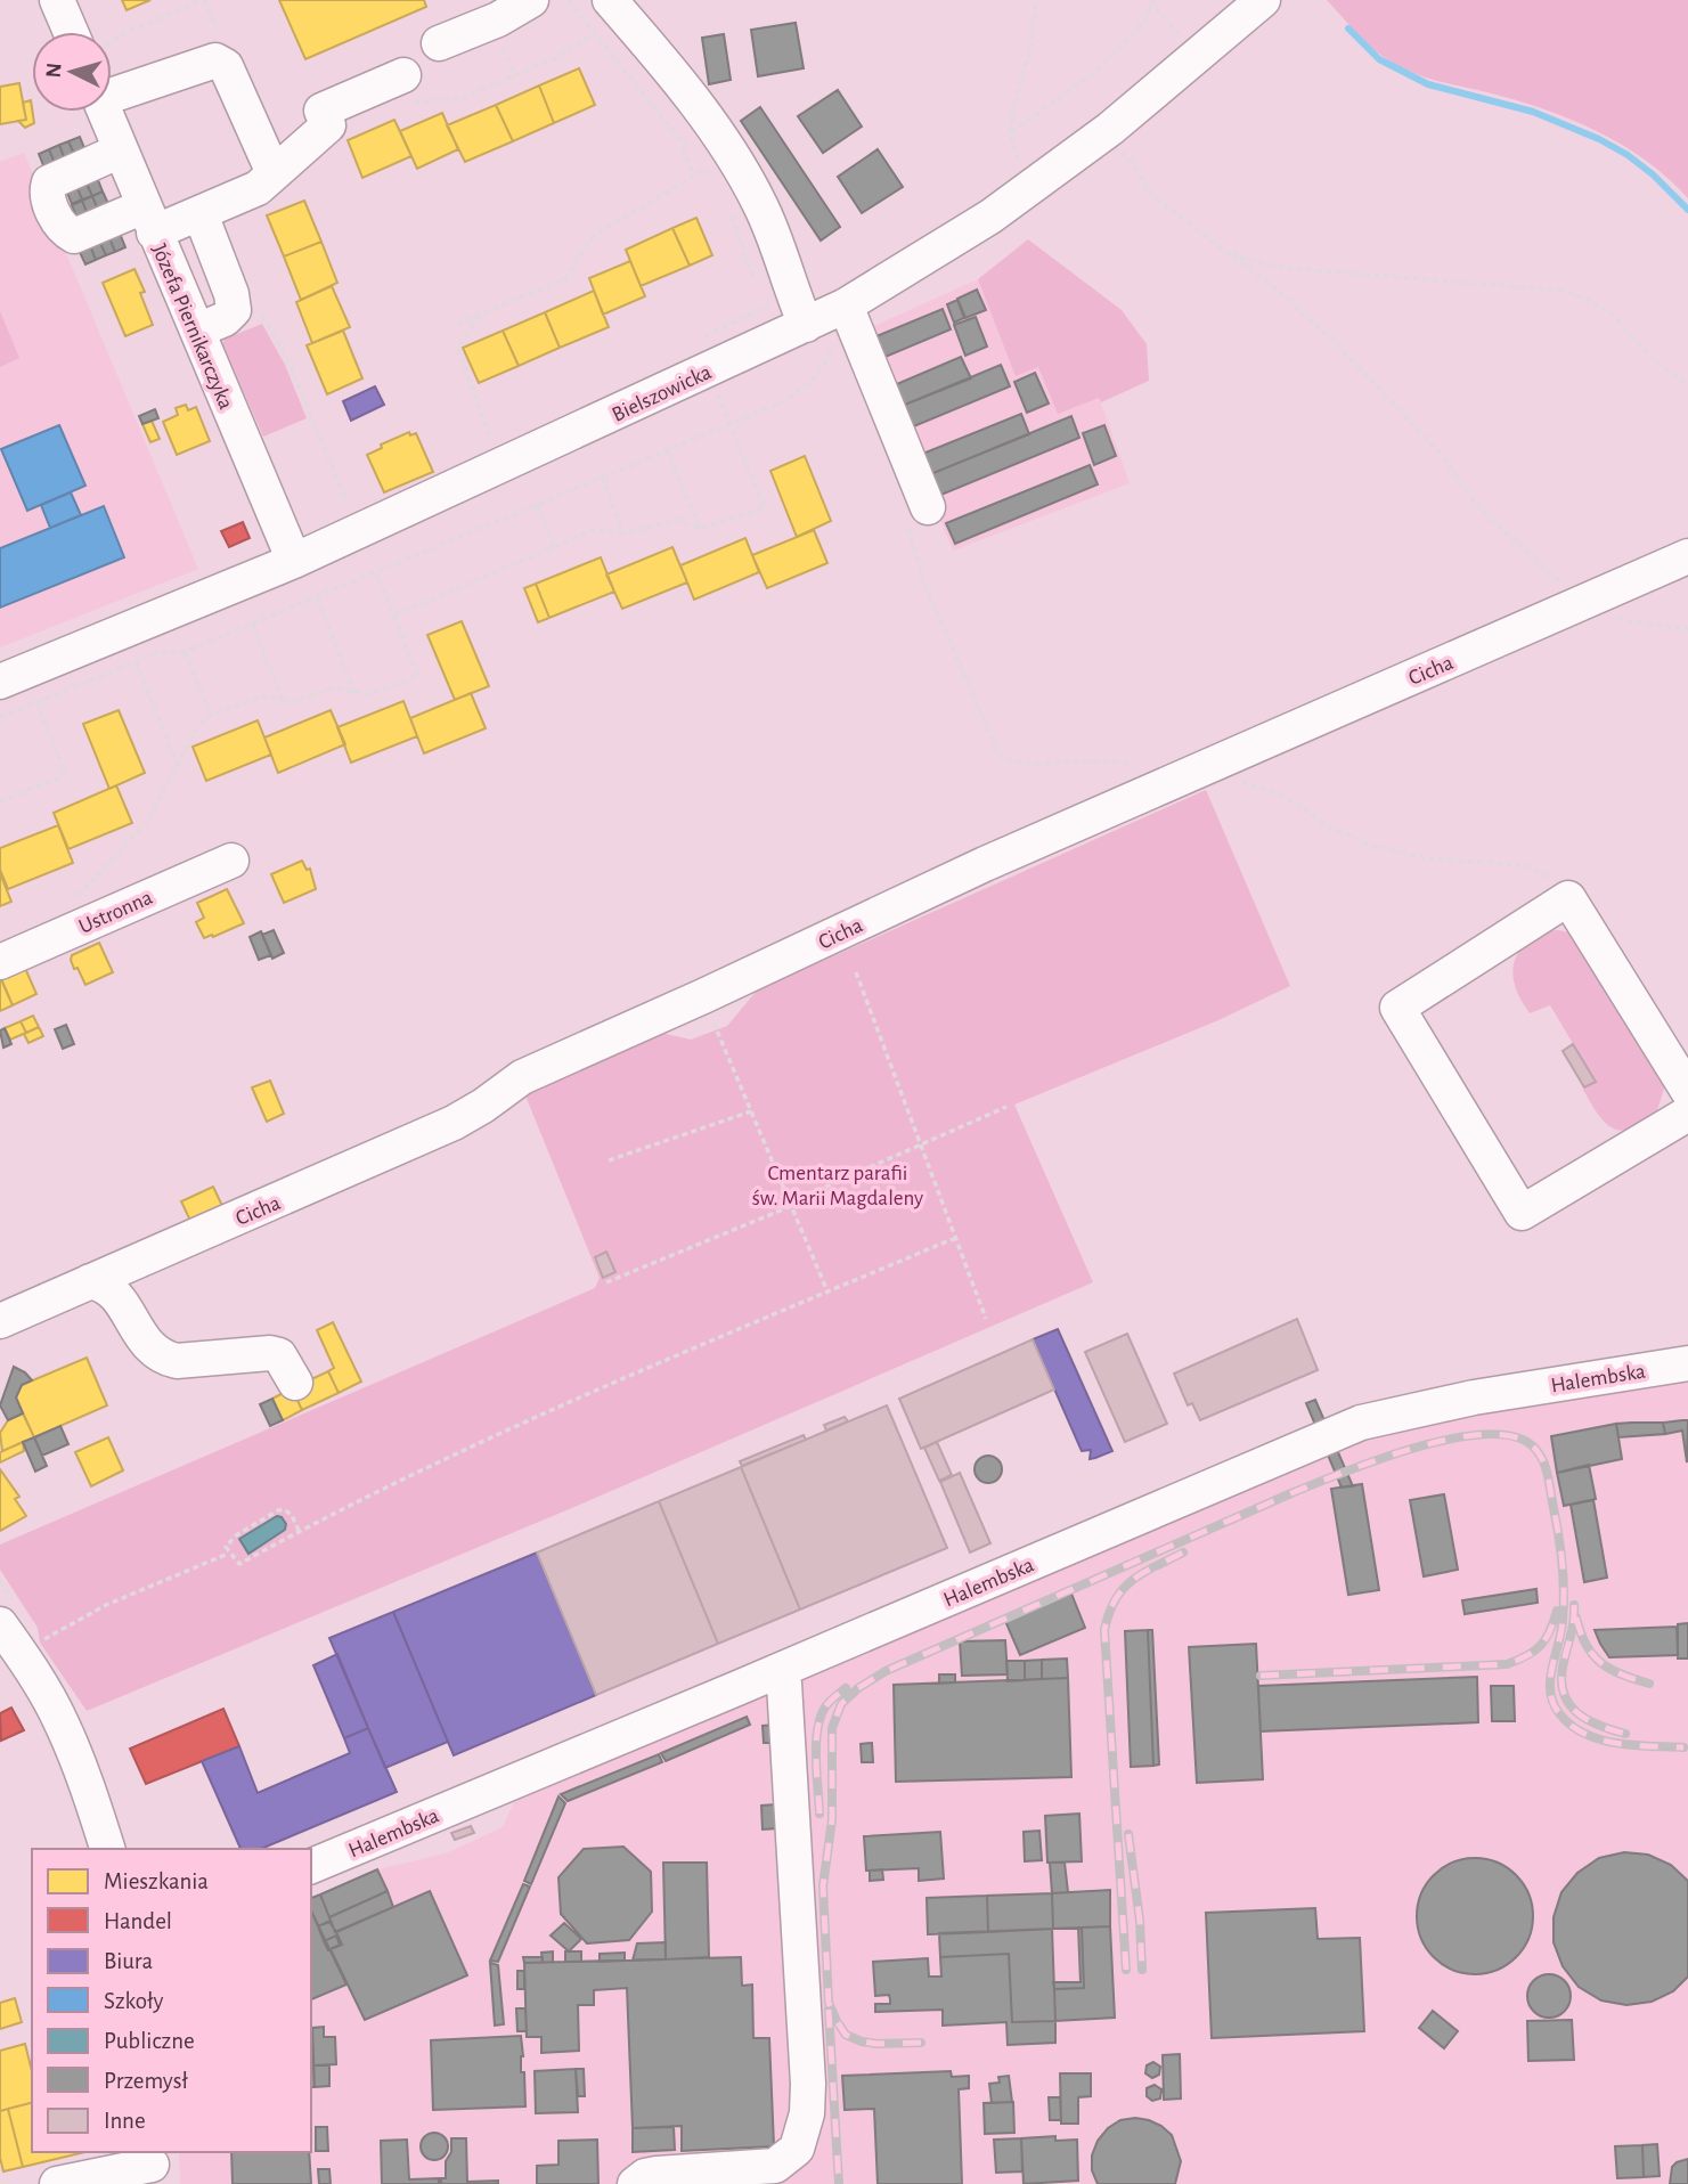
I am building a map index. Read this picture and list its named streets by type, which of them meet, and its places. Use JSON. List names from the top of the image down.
{
  "streets": {
    "street": [
      "Józefa Piernikarczyka",
      "Bielszowicka",
      "Cicha",
      "Ustronna",
      "Halembska"
    ]
  },
  "crossings": [
    ["Józefa Piernikarczyka", "Bielszowicka"]
  ],
  "parks": ["Cmentarz parafii św. Marii Magdaleny"],
  "legend": [
    "Mieszkania",
    "Handel",
    "Biura",
    "Szkoły",
    "Publiczne",
    "Przemysł",
    "Inne"
  ],
  "north": "left"
}
